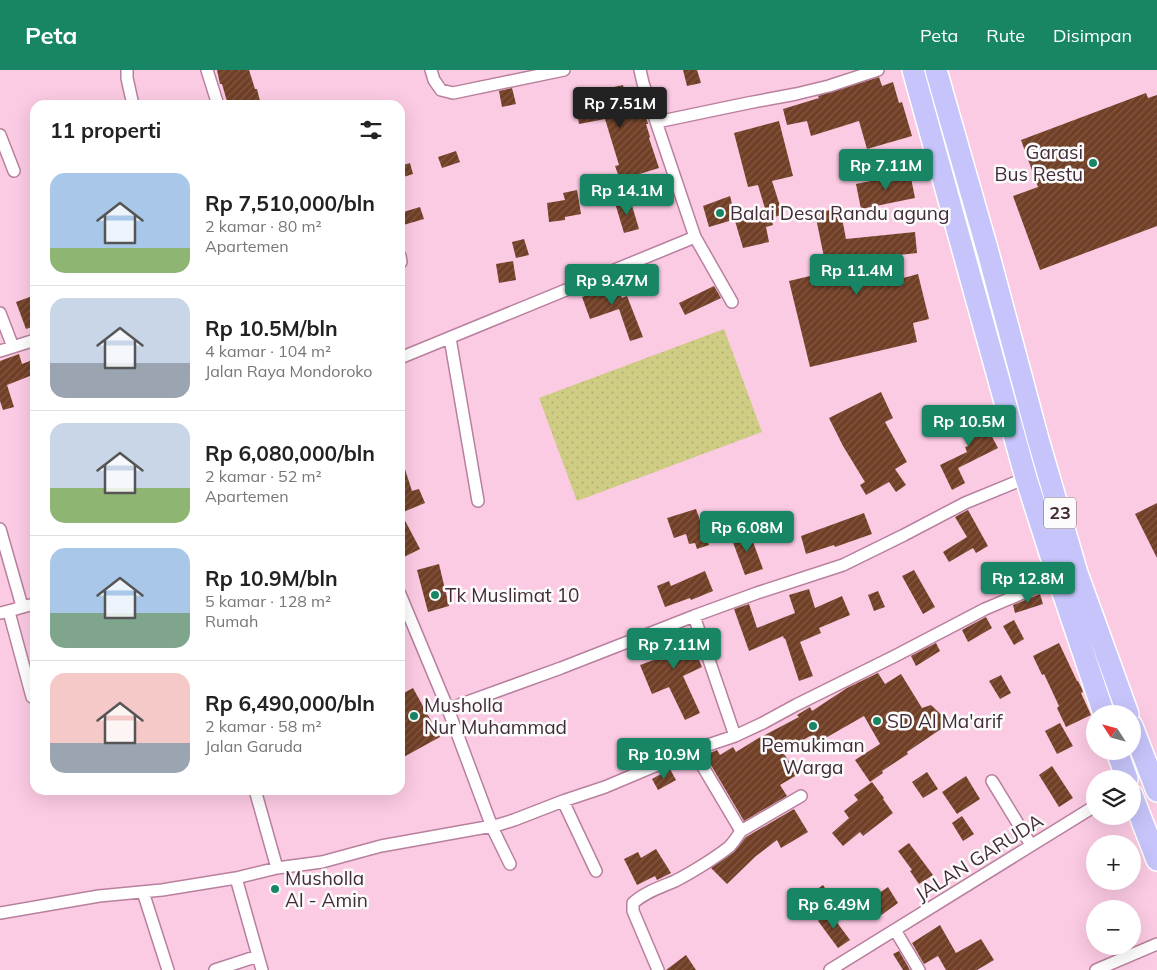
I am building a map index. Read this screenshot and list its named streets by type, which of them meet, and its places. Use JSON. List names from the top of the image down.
{
  "streets": {
    "highway": ["23"],
    "street": ["JALAN GARUDA"]
  },
  "places": [
    "Garasi Bus Restu",
    "Balai Desa Randu agung",
    "Tk Muslimat 10",
    "Musholla Nur Muhammad",
    "SD Al Ma'arif",
    "Pemukiman Warga",
    "Musholla Al - Amin"
  ],
  "north": "top left",
  "page": {
    "header": "Peta",
    "nav": ["Peta", "Rute", "Disimpan"],
    "price": [
      "Rp 7.51M",
      "Rp 7.11M",
      "Rp 14.1M",
      "Rp 11.4M",
      "Rp 9.47M",
      "Rp 10.5M",
      "Rp 6.08M",
      "Rp 12.8M",
      "Rp 7.11M",
      "Rp 10.9M",
      "Rp 6.49M"
    ],
    "heading": "11 properti",
    "list": [
      {
        "name": "Rp 7,510,000/bln",
        "note": "2 kamar · 80 m² · Apartemen"
      },
      {
        "name": "Rp 10.5M/bln",
        "note": "4 kamar · 104 m² · Jalan Raya Mondoroko"
      },
      {
        "name": "Rp 6,080,000/bln",
        "note": "2 kamar · 52 m² · Apartemen"
      },
      {
        "name": "Rp 10.9M/bln",
        "note": "5 kamar · 128 m² · Rumah"
      },
      {
        "name": "Rp 6,490,000/bln",
        "note": "2 kamar · 58 m² · Jalan Garuda"
      }
    ],
    "map_buttons": ["+", "−"]
  }
}
